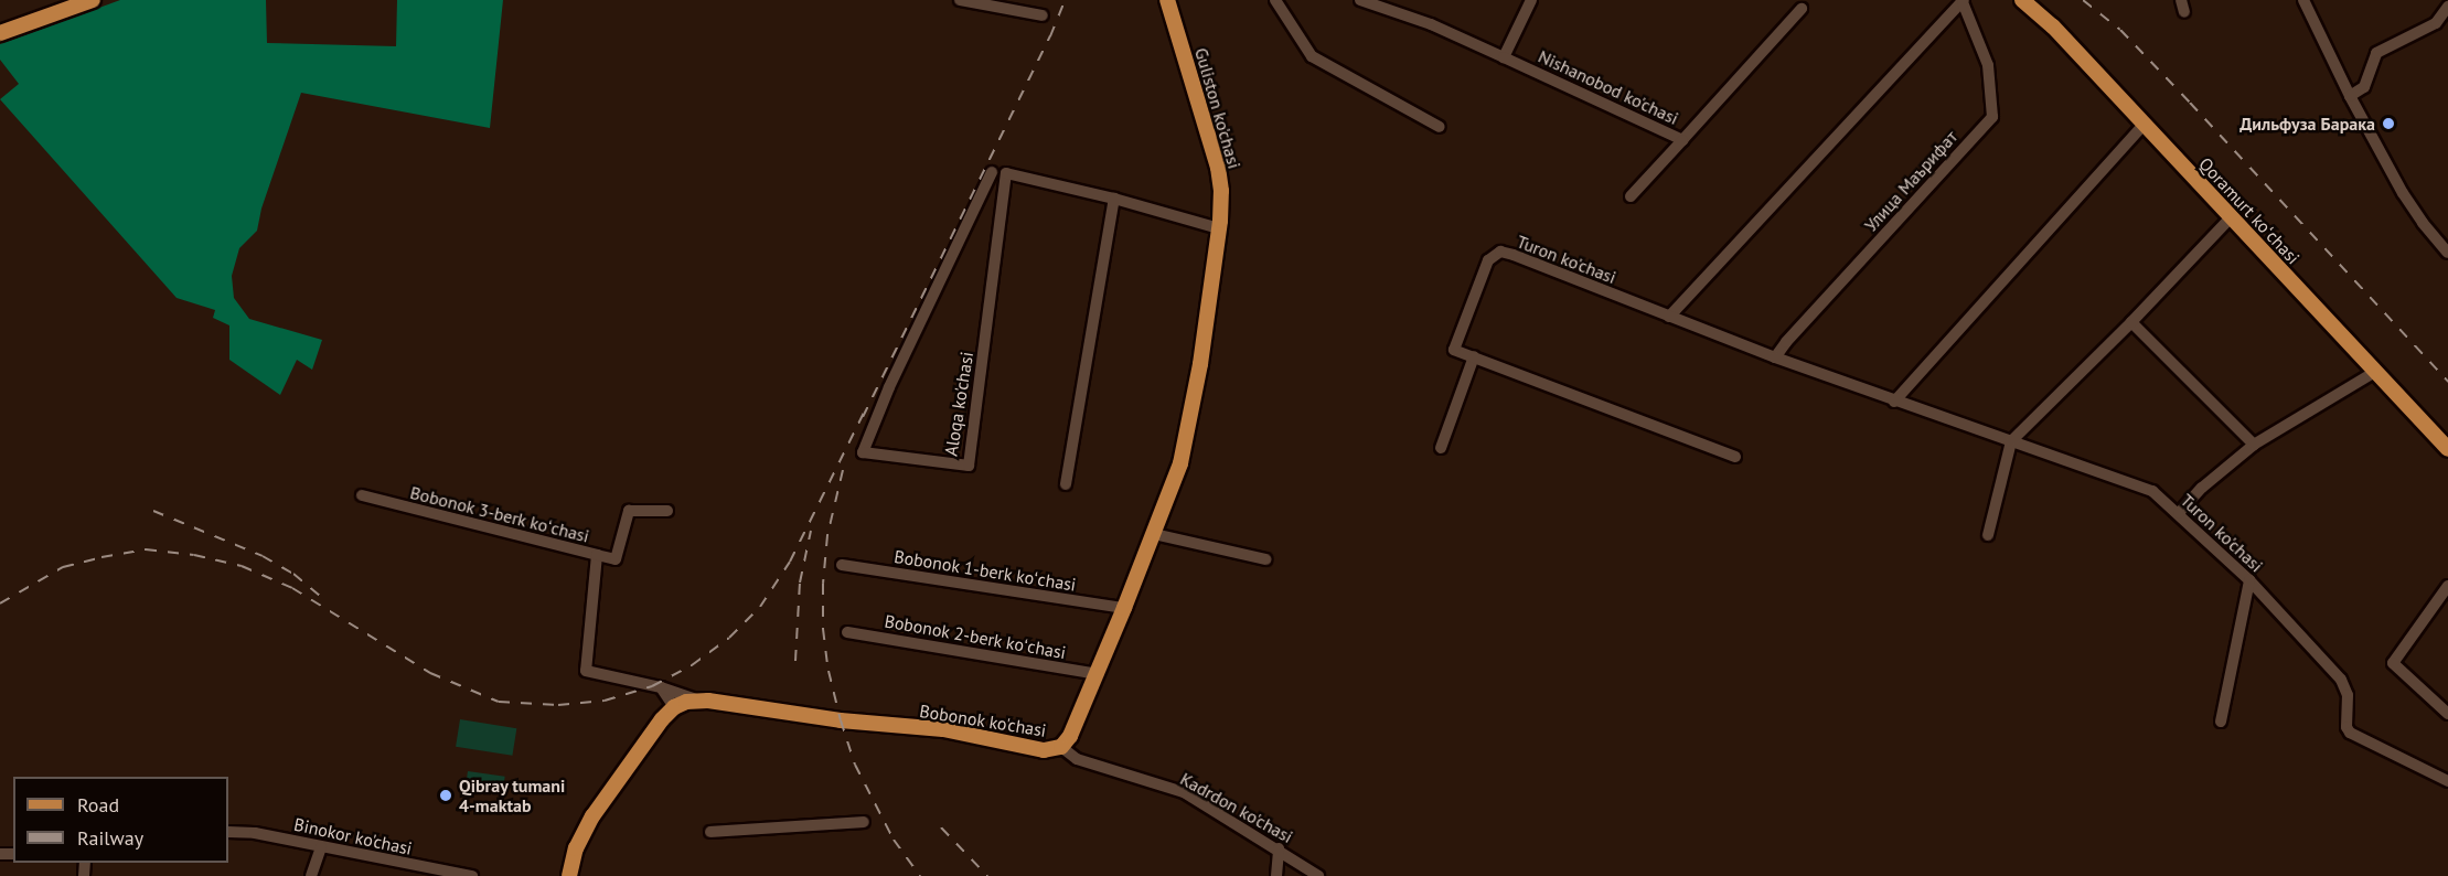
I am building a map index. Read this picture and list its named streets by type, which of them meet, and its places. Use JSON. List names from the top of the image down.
{
  "streets": {
    "main road": ["Guliston ko'chasi", "Qoramurt koʻchasi", "Bobonok ko'chasi"],
    "street": [
      "Nishanobod ko'chasi",
      "Улица Маърифат",
      "Turon ko'chasi",
      "Aloqa ko'chasi",
      "Bobonok 3-berk koʻchasi",
      "Bobonok 1-berk koʻchasi",
      "Bobonok 2-berk koʻchasi",
      "Kadrdon ko'chasi",
      "Binokor ko'chasi"
    ]
  },
  "crossings": [
    ["Guliston ko'chasi", "Bobonok ko'chasi"],
    ["Улица Маърифат", "Turon ko'chasi"],
    ["Bobonok 3-berk koʻchasi", "Bobonok ko'chasi"],
    ["Bobonok 1-berk koʻchasi", "Bobonok ko'chasi"],
    ["Bobonok 2-berk koʻchasi", "Bobonok ko'chasi"],
    ["Bobonok ko'chasi", "Kadrdon ko'chasi"]
  ],
  "places": ["Дильфуза Барака", "Qibray tumani 4-maktab"],
  "legend": ["Road", "Railway"]
}
